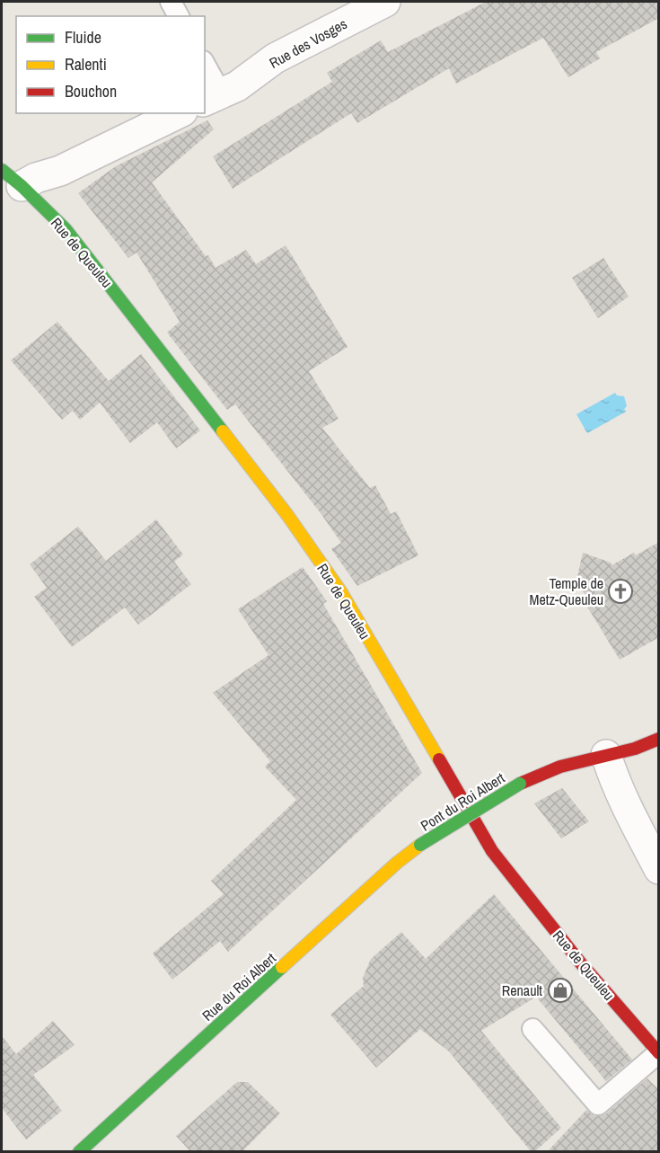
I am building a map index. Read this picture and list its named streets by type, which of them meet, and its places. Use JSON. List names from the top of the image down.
{
  "streets": {
    "street": [
      "Rue des Vosges",
      "Rue de Queuleu",
      "Pont du Roi Albert",
      "Rue du Roi Albert"
    ]
  },
  "crossings": [
    ["Pont du Roi Albert", "Rue du Roi Albert"]
  ],
  "places": {
    "church": ["Temple de Metz-Queuleu"],
    "shop": ["Renault"]
  },
  "legend": ["Fluide", "Ralenti", "Bouchon"]
}
